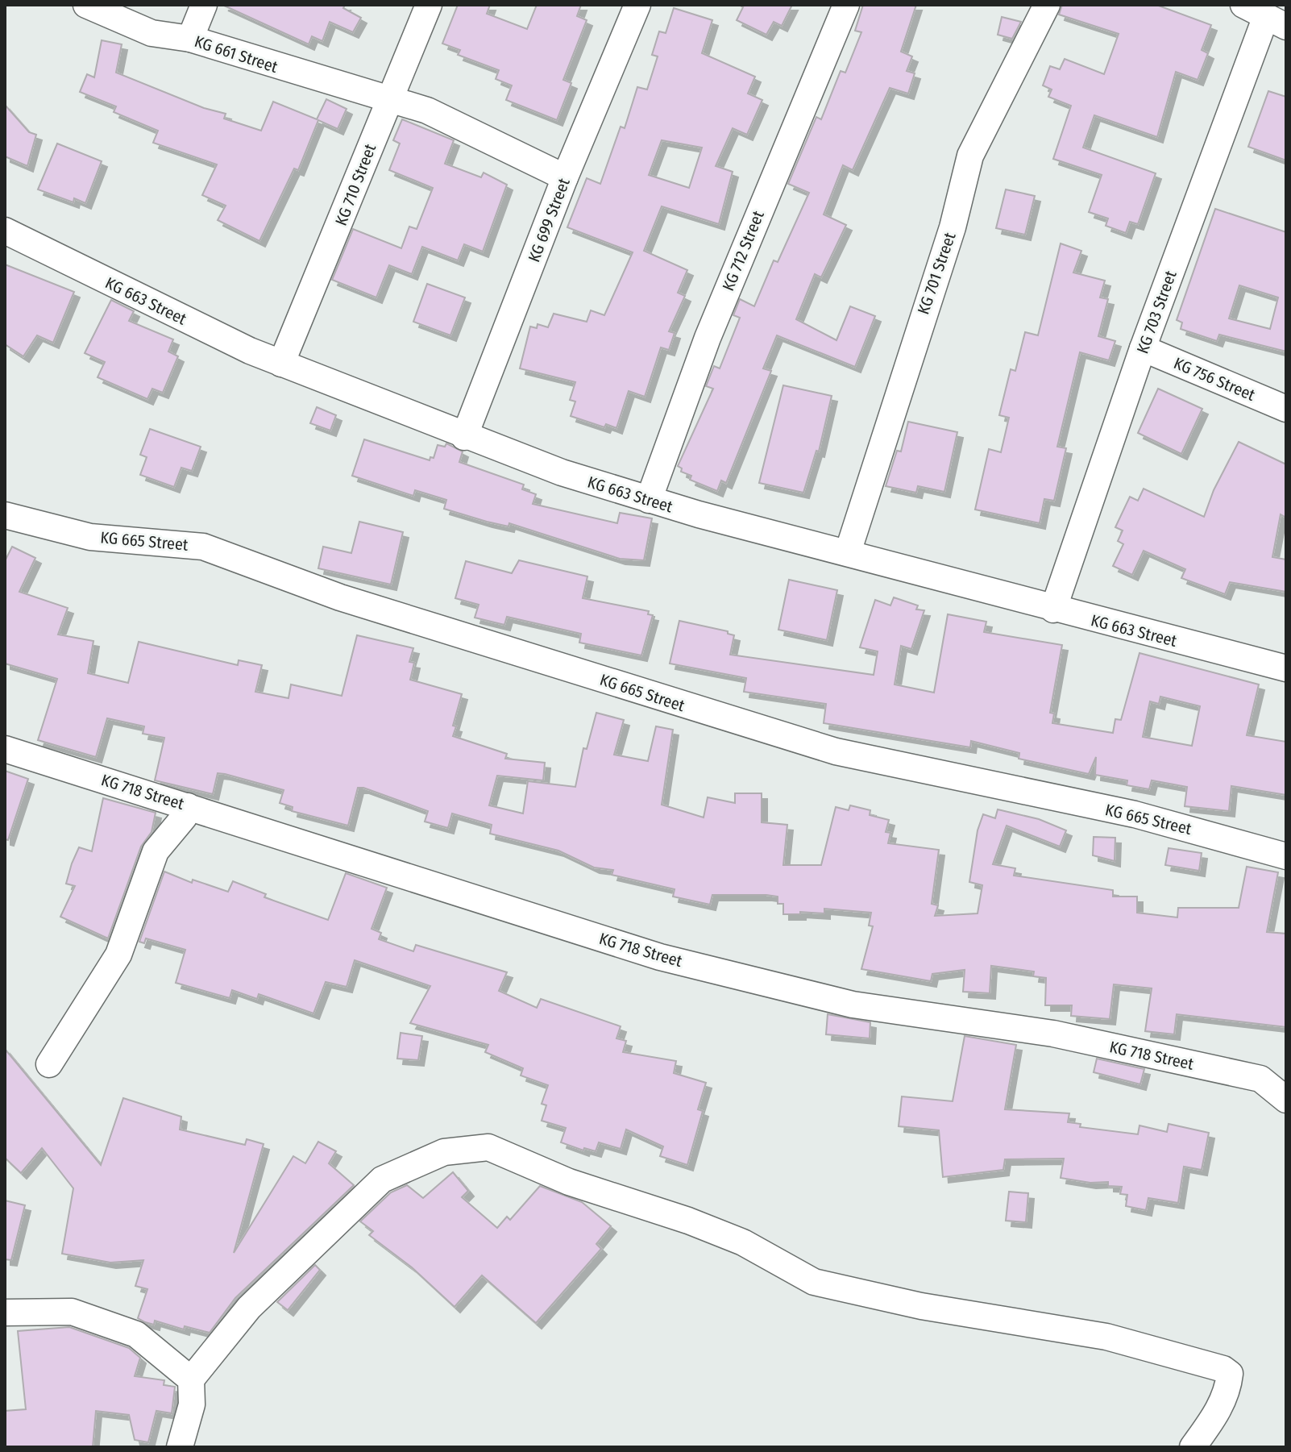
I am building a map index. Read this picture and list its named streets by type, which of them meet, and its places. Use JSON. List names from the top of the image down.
{
  "streets": {
    "street": [
      "KG 661 Street",
      "KG 710 Street",
      "KG 699 Street",
      "KG 712 Street",
      "KG 701 Street",
      "KG 663 Street",
      "KG 703 Street",
      "KG 756 Street",
      "KG 665 Street",
      "KG 718 Street"
    ]
  },
  "crossings": [
    ["KG 661 Street", "KG 710 Street"],
    ["KG 661 Street", "KG 699 Street"],
    ["KG 710 Street", "KG 663 Street"],
    ["KG 699 Street", "KG 663 Street"],
    ["KG 712 Street", "KG 663 Street"],
    ["KG 701 Street", "KG 663 Street"],
    ["KG 663 Street", "KG 703 Street"],
    ["KG 703 Street", "KG 756 Street"]
  ]
}
